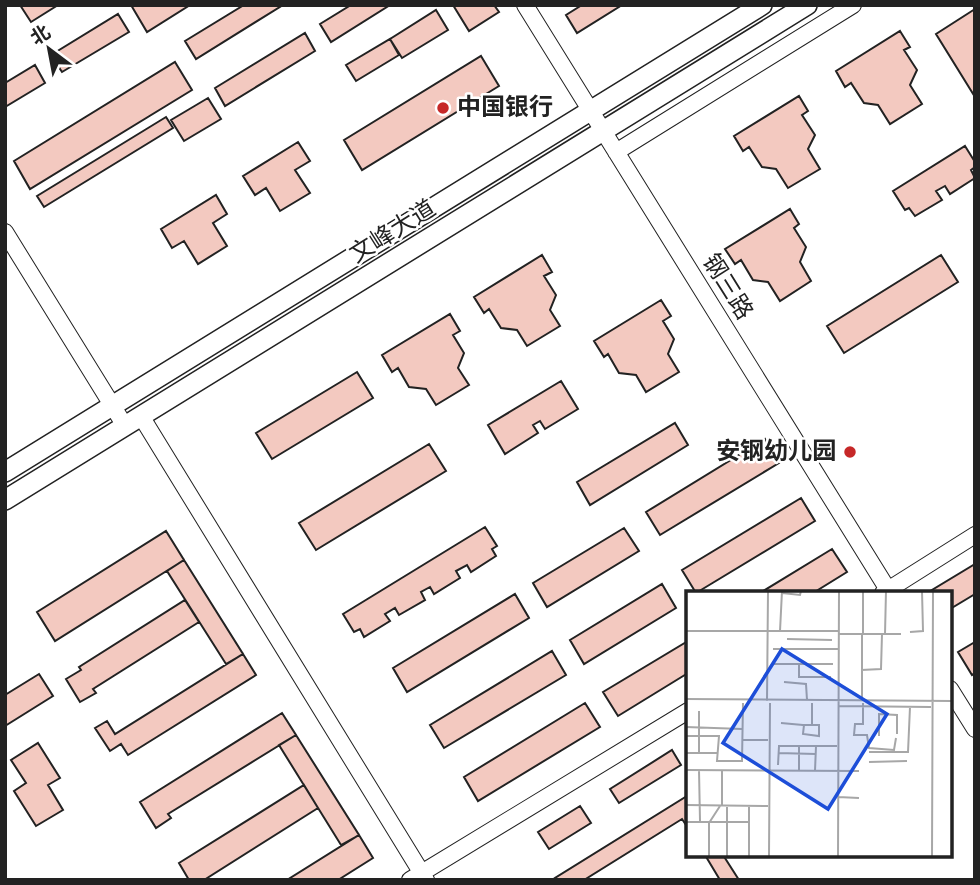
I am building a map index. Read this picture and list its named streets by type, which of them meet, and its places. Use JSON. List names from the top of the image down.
{
  "streets": {
    "main road": ["文峰大道"],
    "street": ["钢三路"]
  },
  "crossings": [
    ["文峰大道", "钢三路"]
  ],
  "places": ["中国银行", "安钢幼儿园"],
  "north": "top left"
}
